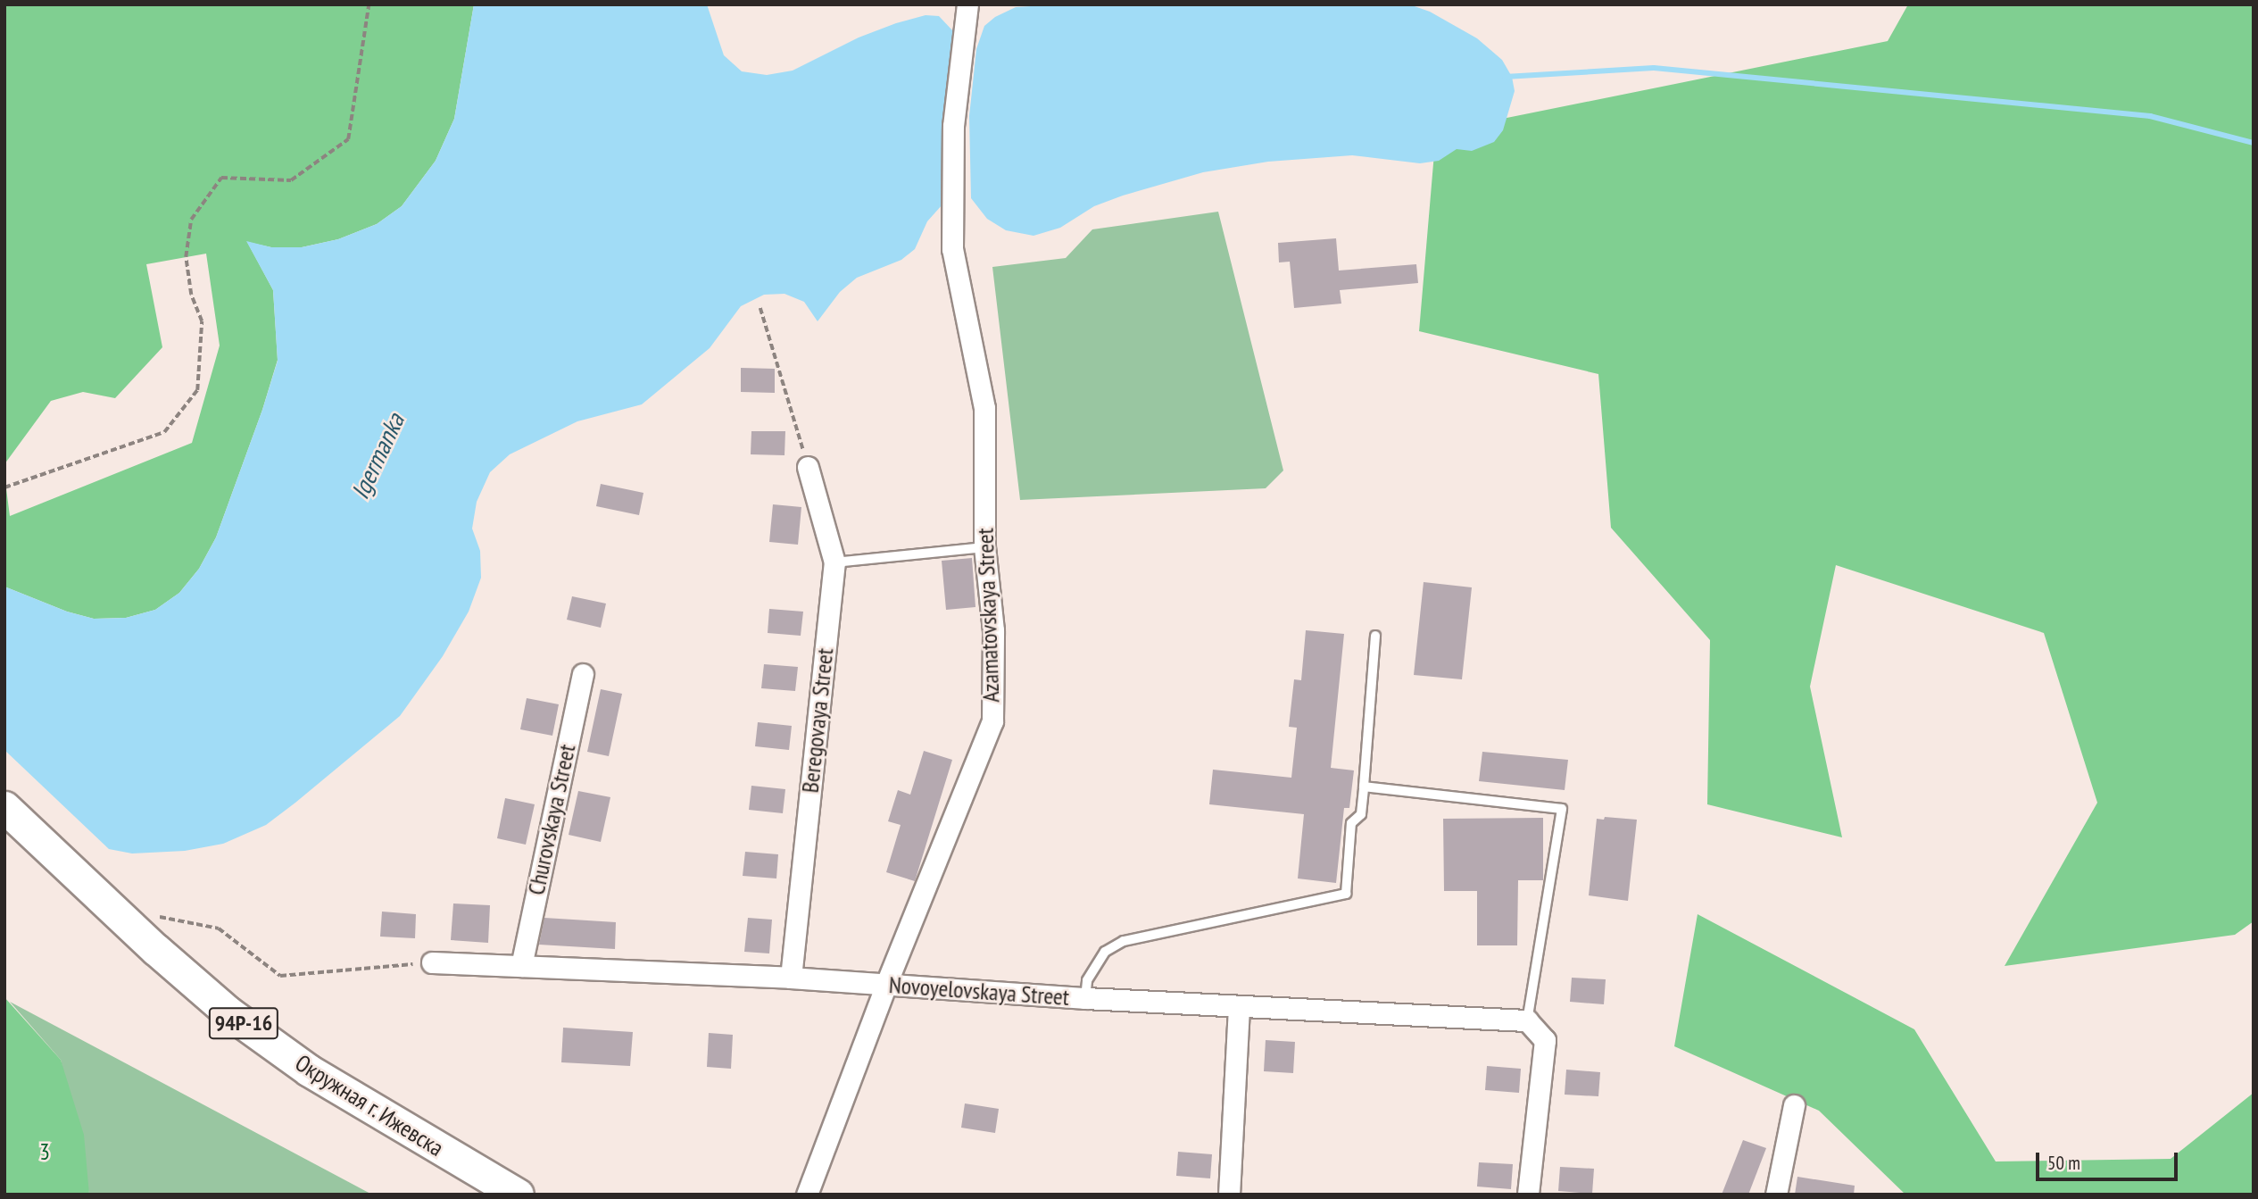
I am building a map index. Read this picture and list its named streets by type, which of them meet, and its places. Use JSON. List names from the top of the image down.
{
  "streets": {
    "main road": ["94Р-16", "Окружная г. Ижевска"],
    "street": [
      "Azamatovskaya Street",
      "Beregovaya Street",
      "Churovskaya Street",
      "Novoyelovskaya Street"
    ]
  },
  "crossings": [
    ["Azamatovskaya Street", "Novoyelovskaya Street"],
    ["Beregovaya Street", "Novoyelovskaya Street"],
    ["Churovskaya Street", "Novoyelovskaya Street"]
  ],
  "water": ["Igermanka"],
  "parks": ["3"],
  "scale_bar": "50 m"
}
